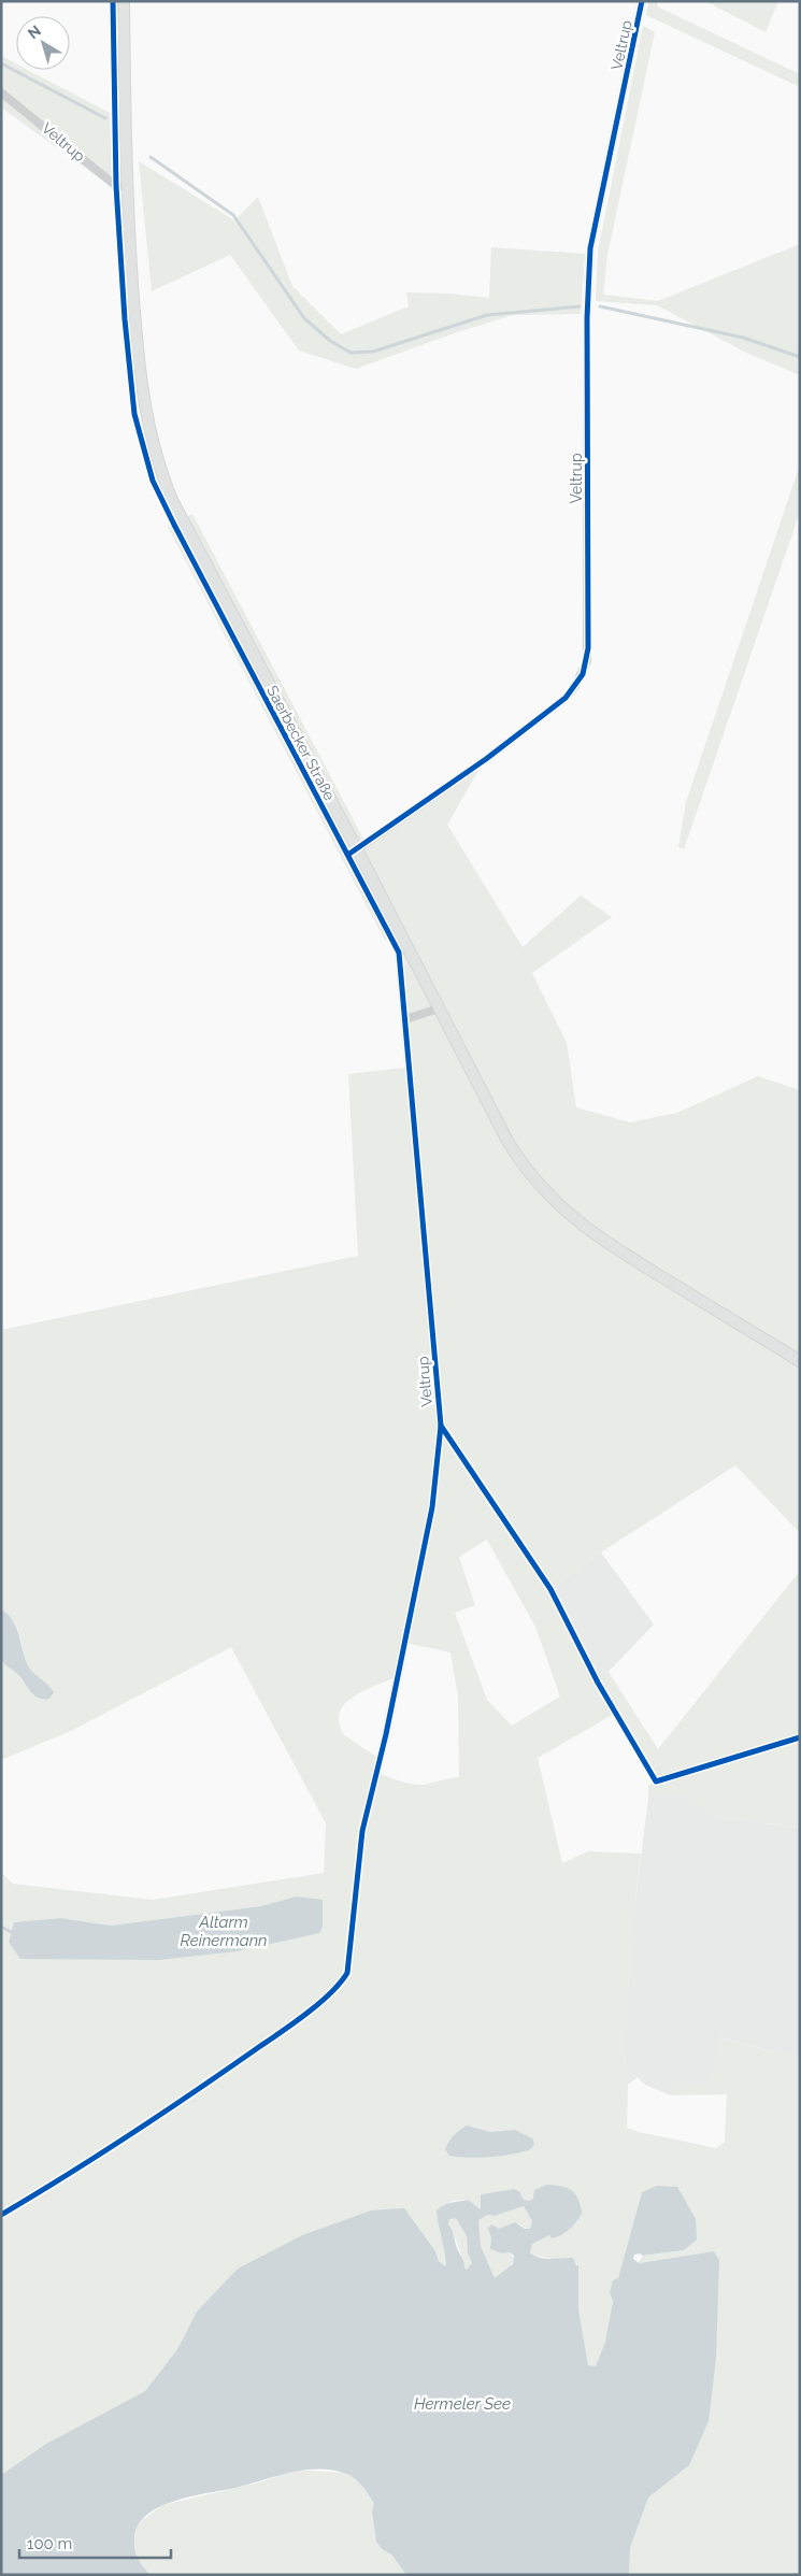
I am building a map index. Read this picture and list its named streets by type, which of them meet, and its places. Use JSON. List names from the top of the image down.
{
  "streets": {
    "main road": ["Saerbecker Straße"],
    "street": ["Veltrup"]
  },
  "crossings": [
    ["Veltrup", "Saerbecker Straße"]
  ],
  "water": ["Altarm Reinermann", "Hermeler See"],
  "scale_bar": "100 m",
  "north": "top left"
}
